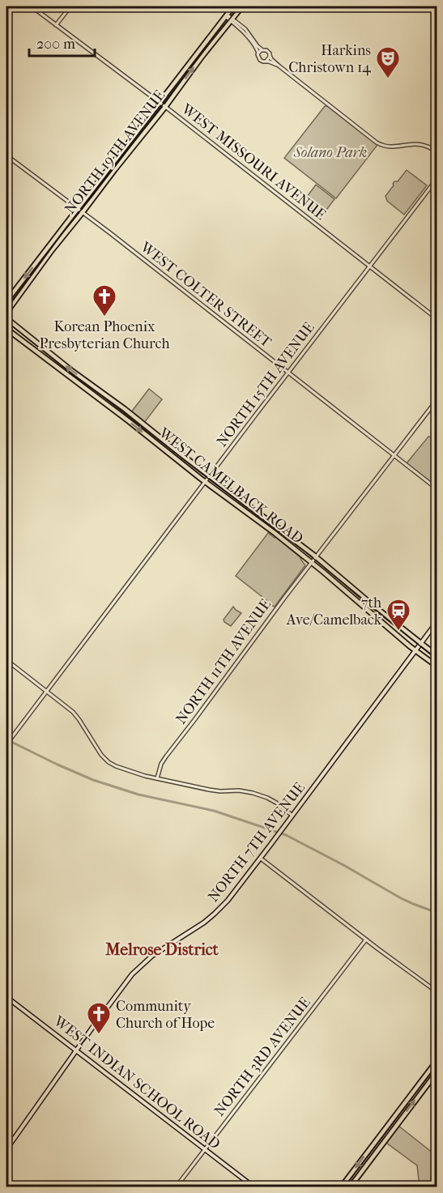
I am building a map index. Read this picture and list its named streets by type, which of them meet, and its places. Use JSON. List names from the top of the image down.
{
  "streets": {
    "main road": [
      "NORTH 19TH AVENUE",
      "WEST CAMELBACK ROAD",
      "NORTH 7TH AVENUE",
      "WEST INDIAN SCHOOL ROAD"
    ],
    "street": [
      "WEST MISSOURI AVENUE",
      "WEST COLTER STREET",
      "NORTH 15TH AVENUE",
      "NORTH 11TH AVENUE",
      "NORTH 3RD AVENUE"
    ]
  },
  "crossings": [
    ["NORTH 19TH AVENUE", "WEST MISSOURI AVENUE"],
    ["NORTH 19TH AVENUE", "WEST COLTER STREET"],
    ["WEST MISSOURI AVENUE", "NORTH 15TH AVENUE"],
    ["WEST COLTER STREET", "NORTH 15TH AVENUE"],
    ["WEST COLTER STREET", "NORTH 11TH AVENUE"],
    ["NORTH 15TH AVENUE", "WEST CAMELBACK ROAD"],
    ["WEST CAMELBACK ROAD", "NORTH 11TH AVENUE"],
    ["WEST CAMELBACK ROAD", "NORTH 7TH AVENUE"],
    ["NORTH 7TH AVENUE", "WEST INDIAN SCHOOL ROAD"],
    ["NORTH 3RD AVENUE", "WEST INDIAN SCHOOL ROAD"]
  ],
  "districts": ["Melrose District"],
  "parks": ["Solano Park"],
  "places": {
    "theatre": ["Harkins Christown 14"],
    "church": ["Korean Phoenix Presbyterian Church", "Community Church of Hope"],
    "station": ["7th Ave/Camelback"]
  },
  "scale_bar": "200 m"
}
